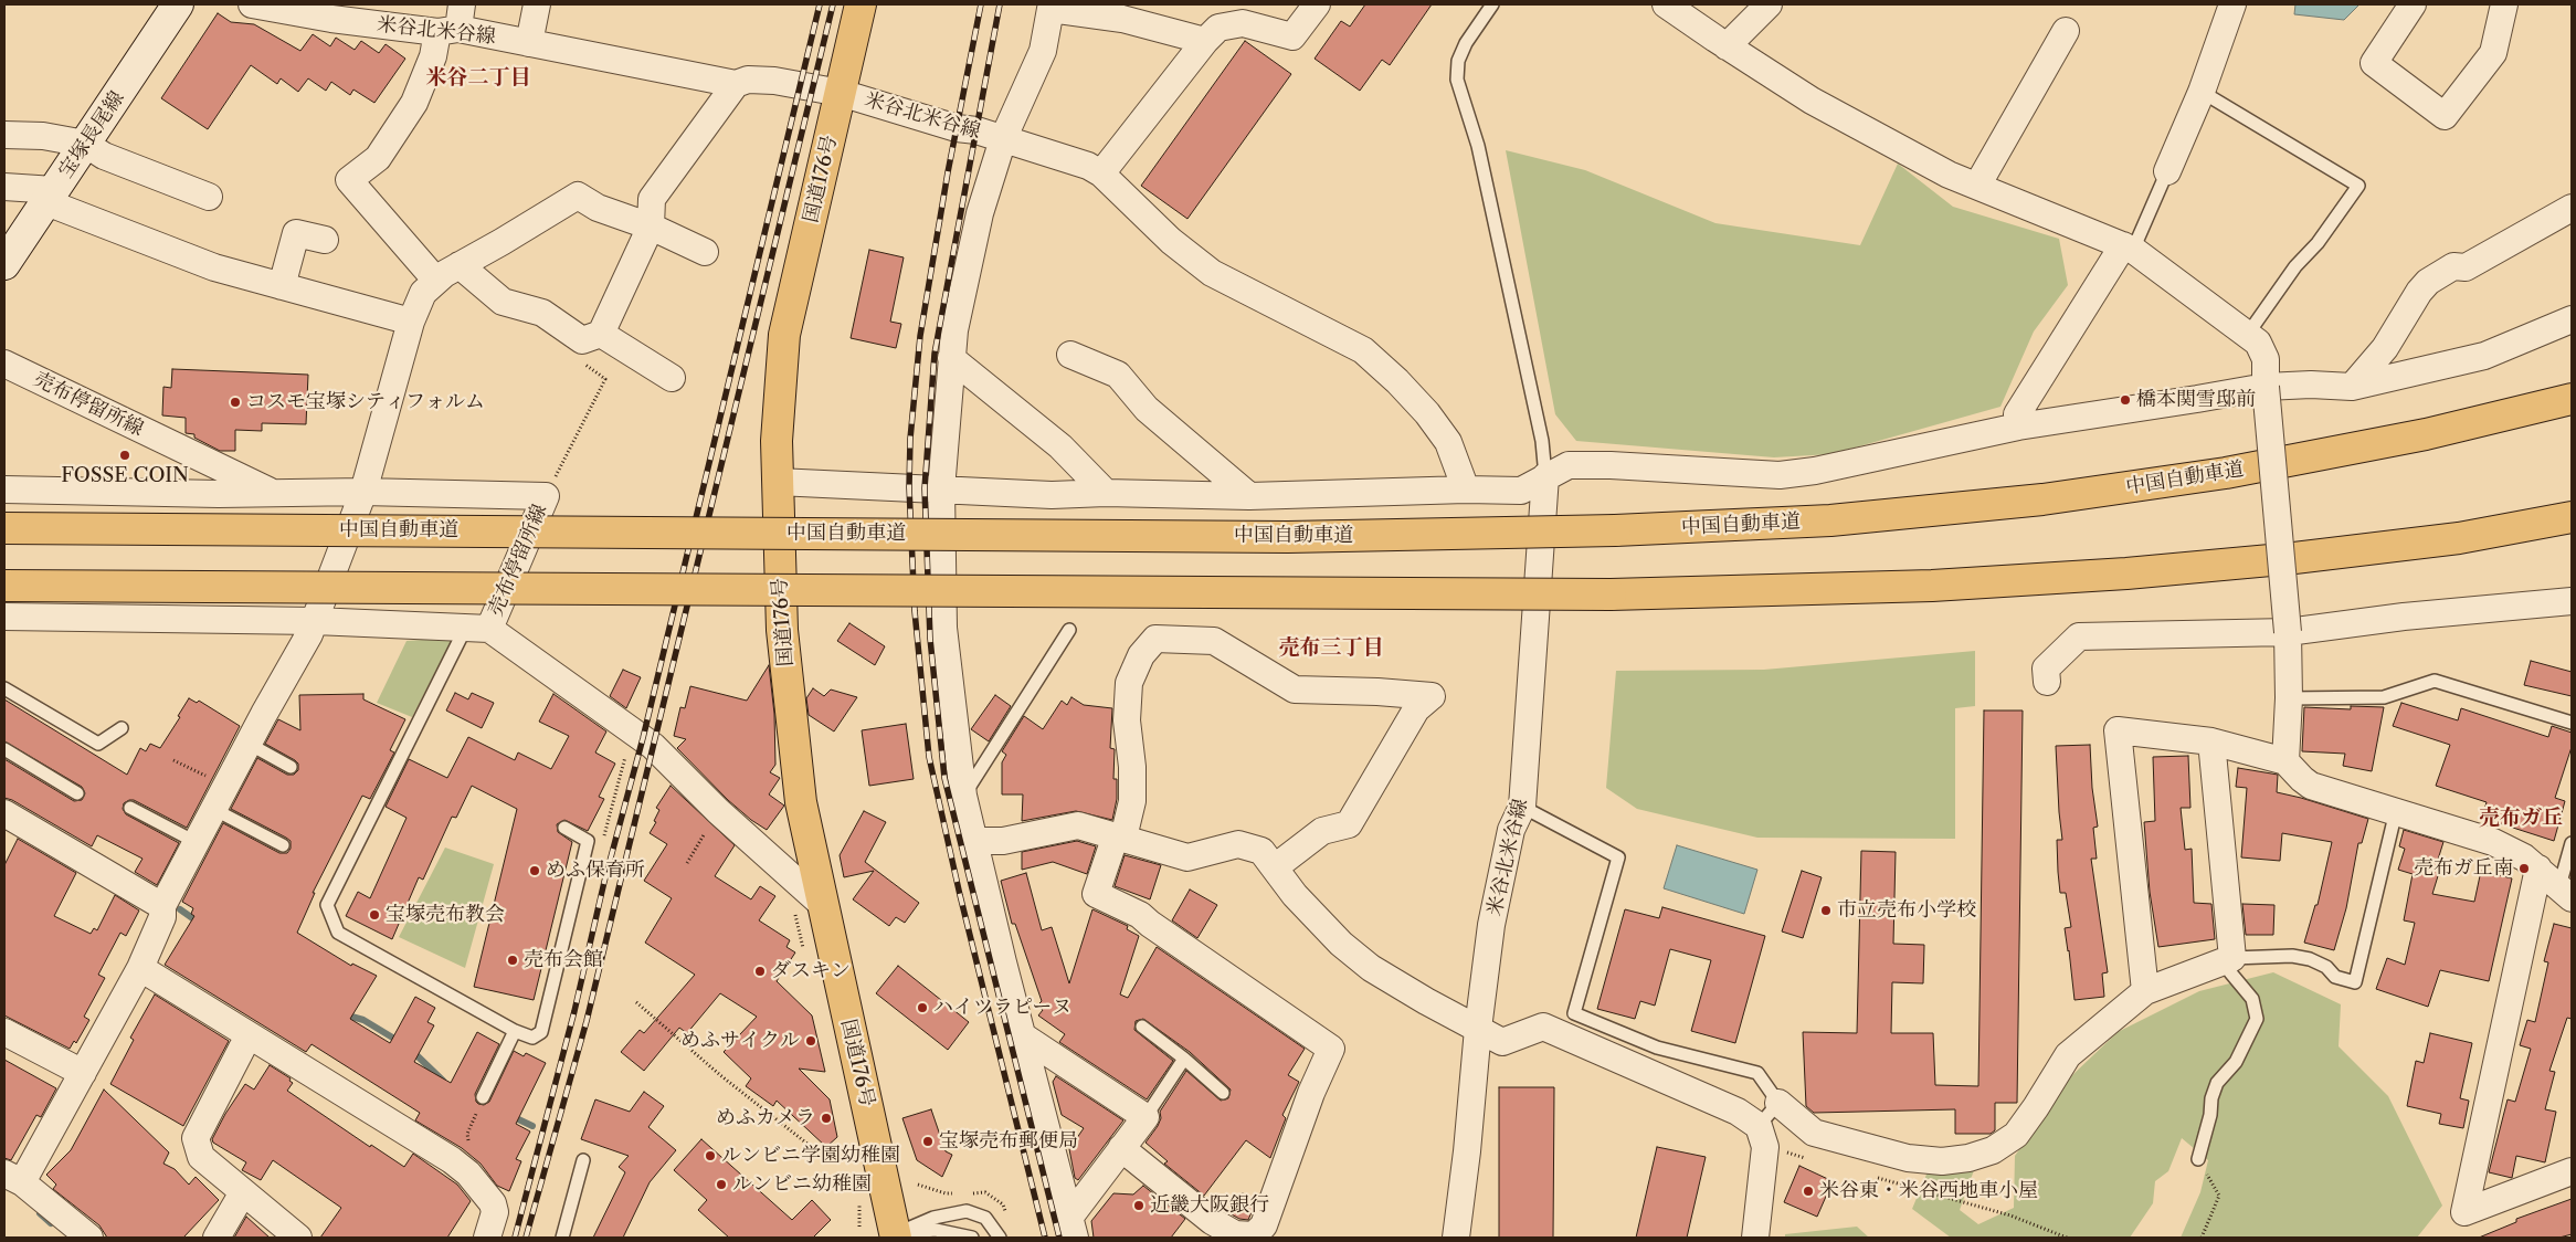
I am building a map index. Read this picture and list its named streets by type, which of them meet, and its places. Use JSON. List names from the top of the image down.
{
  "streets": {
    "highway": ["国道176号", "中国自動車道"],
    "street": ["米谷北米谷線", "宝塚長尾線", "売布停留所線"]
  },
  "crossings": [
    ["米谷北米谷線", "国道176号"],
    ["国道176号", "売布停留所線"]
  ],
  "districts": ["米谷二丁目", "売布三丁目", "売布ガ丘"],
  "places": [
    "橋本関雪邸前",
    "コスモ宝塚シティフォルム",
    "FOSSE COIN",
    "売布ガ丘南",
    "めふ保育所",
    "市立売布小学校",
    "宝塚売布教会",
    "売布会館",
    "ダスキン",
    "ハイツラピーヌ",
    "めふサイクル",
    "めふカメラ",
    "宝塚売布郵便局",
    "ルンビニ学園幼稚園",
    "ルンビニ幼稚園",
    "米谷東・米谷西地車小屋",
    "近畿大阪銀行"
  ]
}
